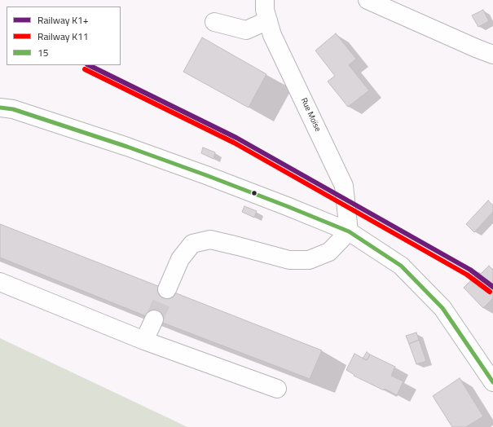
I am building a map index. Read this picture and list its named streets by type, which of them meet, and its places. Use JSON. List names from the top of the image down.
{
  "streets": {
    "street": ["Rue Moïse"]
  },
  "lines": ["rail line K1+", "rail line K11", "transit line 15"],
  "legend": ["Railway K1+", "Railway K11", "15"]
}
